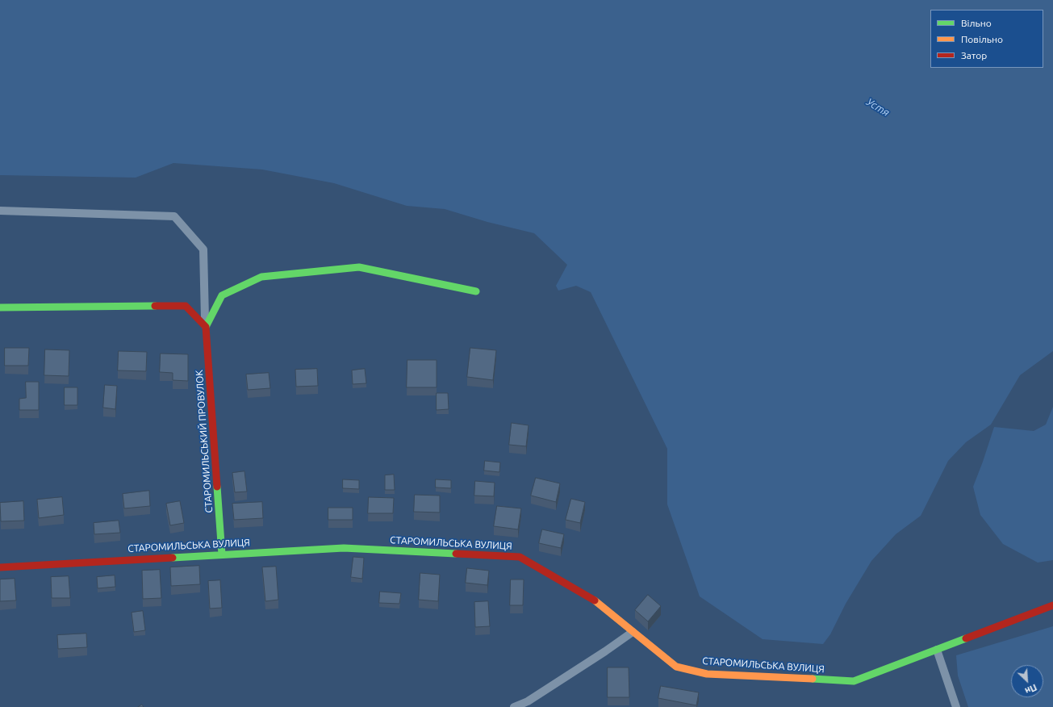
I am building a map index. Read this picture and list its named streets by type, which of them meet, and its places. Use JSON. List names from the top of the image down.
{
  "streets": {
    "street": ["СТАРОМИЛЬСЬКИЙ ПРОВУЛОК", "СТАРОМИЛЬСЬКА ВУЛИЦЯ"]
  },
  "crossings": [
    ["СТАРОМИЛЬСЬКИЙ ПРОВУЛОК", "СТАРОМИЛЬСЬКА ВУЛИЦЯ"]
  ],
  "water": ["Устя"],
  "legend": ["Вільно", "Повільно", "Затор"],
  "north": "bottom right"
}
